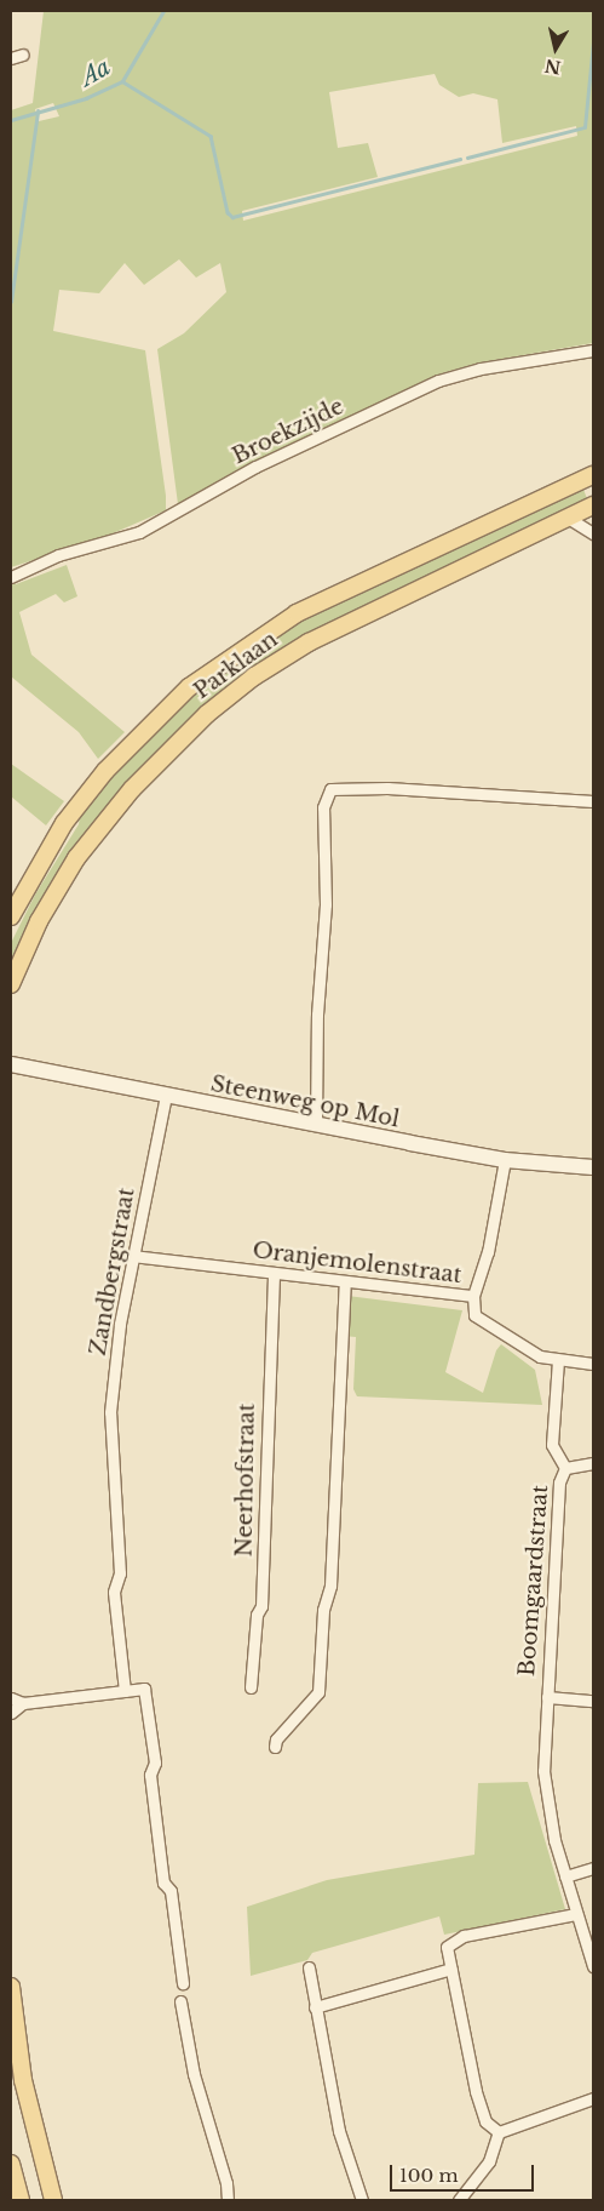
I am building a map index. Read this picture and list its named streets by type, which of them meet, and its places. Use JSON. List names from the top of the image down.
{
  "streets": {
    "main road": ["Parklaan"],
    "street": [
      "Broekzijde",
      "Steenweg op Mol",
      "Oranjemolenstraat",
      "Zandbergstraat",
      "Neerhofstraat",
      "Boomgaardstraat"
    ]
  },
  "crossings": [
    ["Steenweg op Mol", "Oranjemolenstraat"],
    ["Steenweg op Mol", "Zandbergstraat"],
    ["Oranjemolenstraat", "Zandbergstraat"],
    ["Oranjemolenstraat", "Neerhofstraat"]
  ],
  "water": ["Aa"],
  "scale_bar": "100 m",
  "north": "bottom"
}
